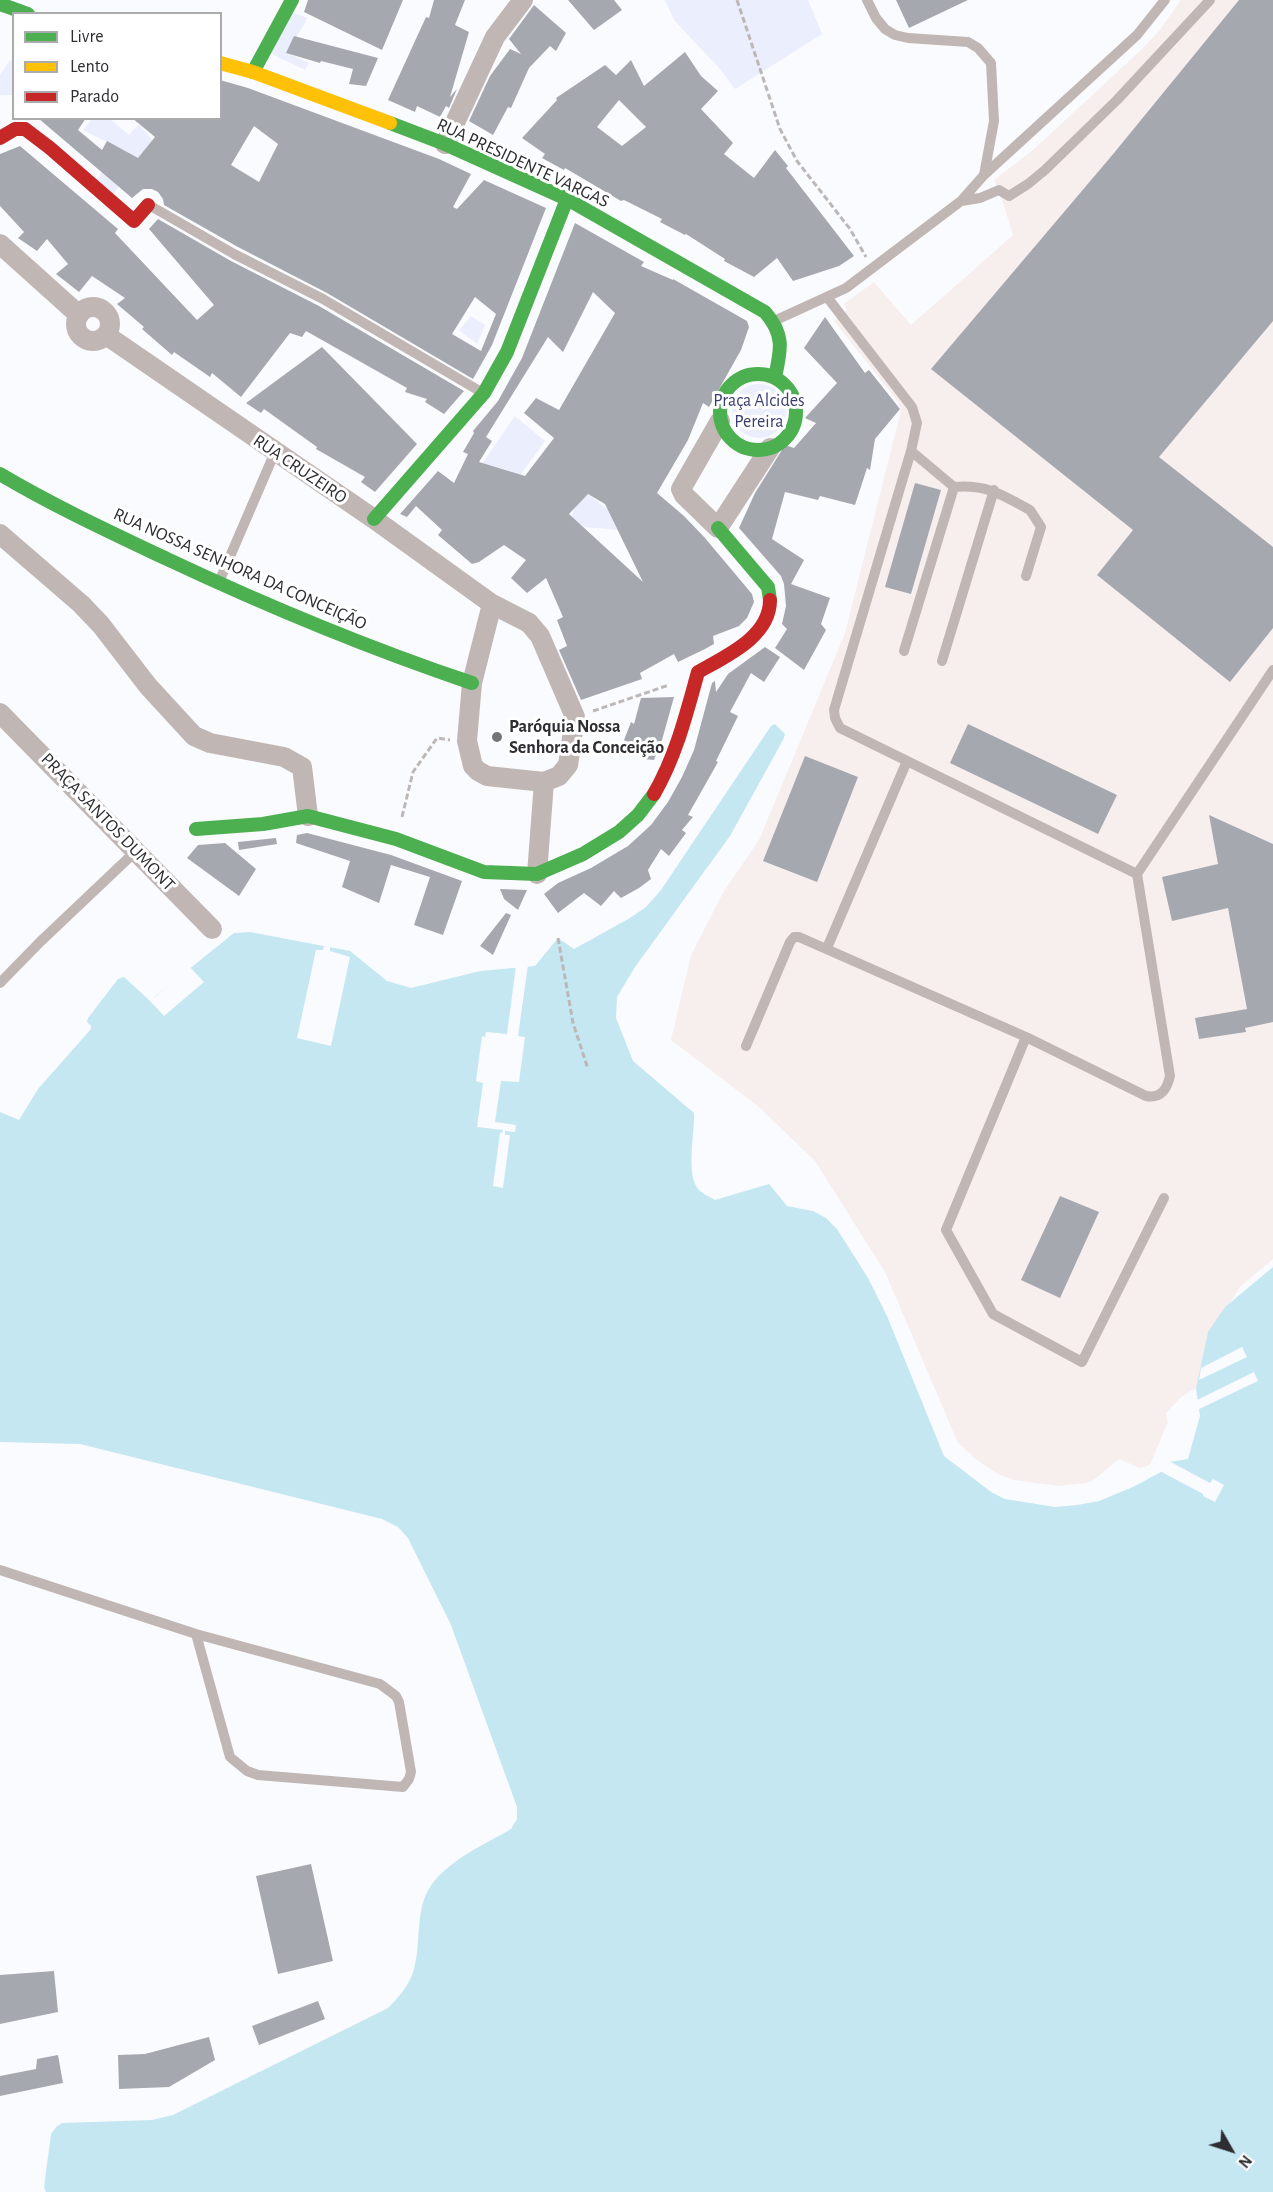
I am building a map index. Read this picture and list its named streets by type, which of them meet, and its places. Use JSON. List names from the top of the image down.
{
  "streets": {
    "street": [
      "RUA PRESIDENTE VARGAS",
      "RUA CRUZEIRO",
      "RUA NOSSA SENHORA DA CONCEIÇÃO",
      "PRAÇA SANTOS DUMONT"
    ]
  },
  "parks": ["Praça Alcides Pereira"],
  "places": ["Paróquia Nossa Senhora da Conceição"],
  "legend": ["Livre", "Lento", "Parado"],
  "north": "bottom right"
}
